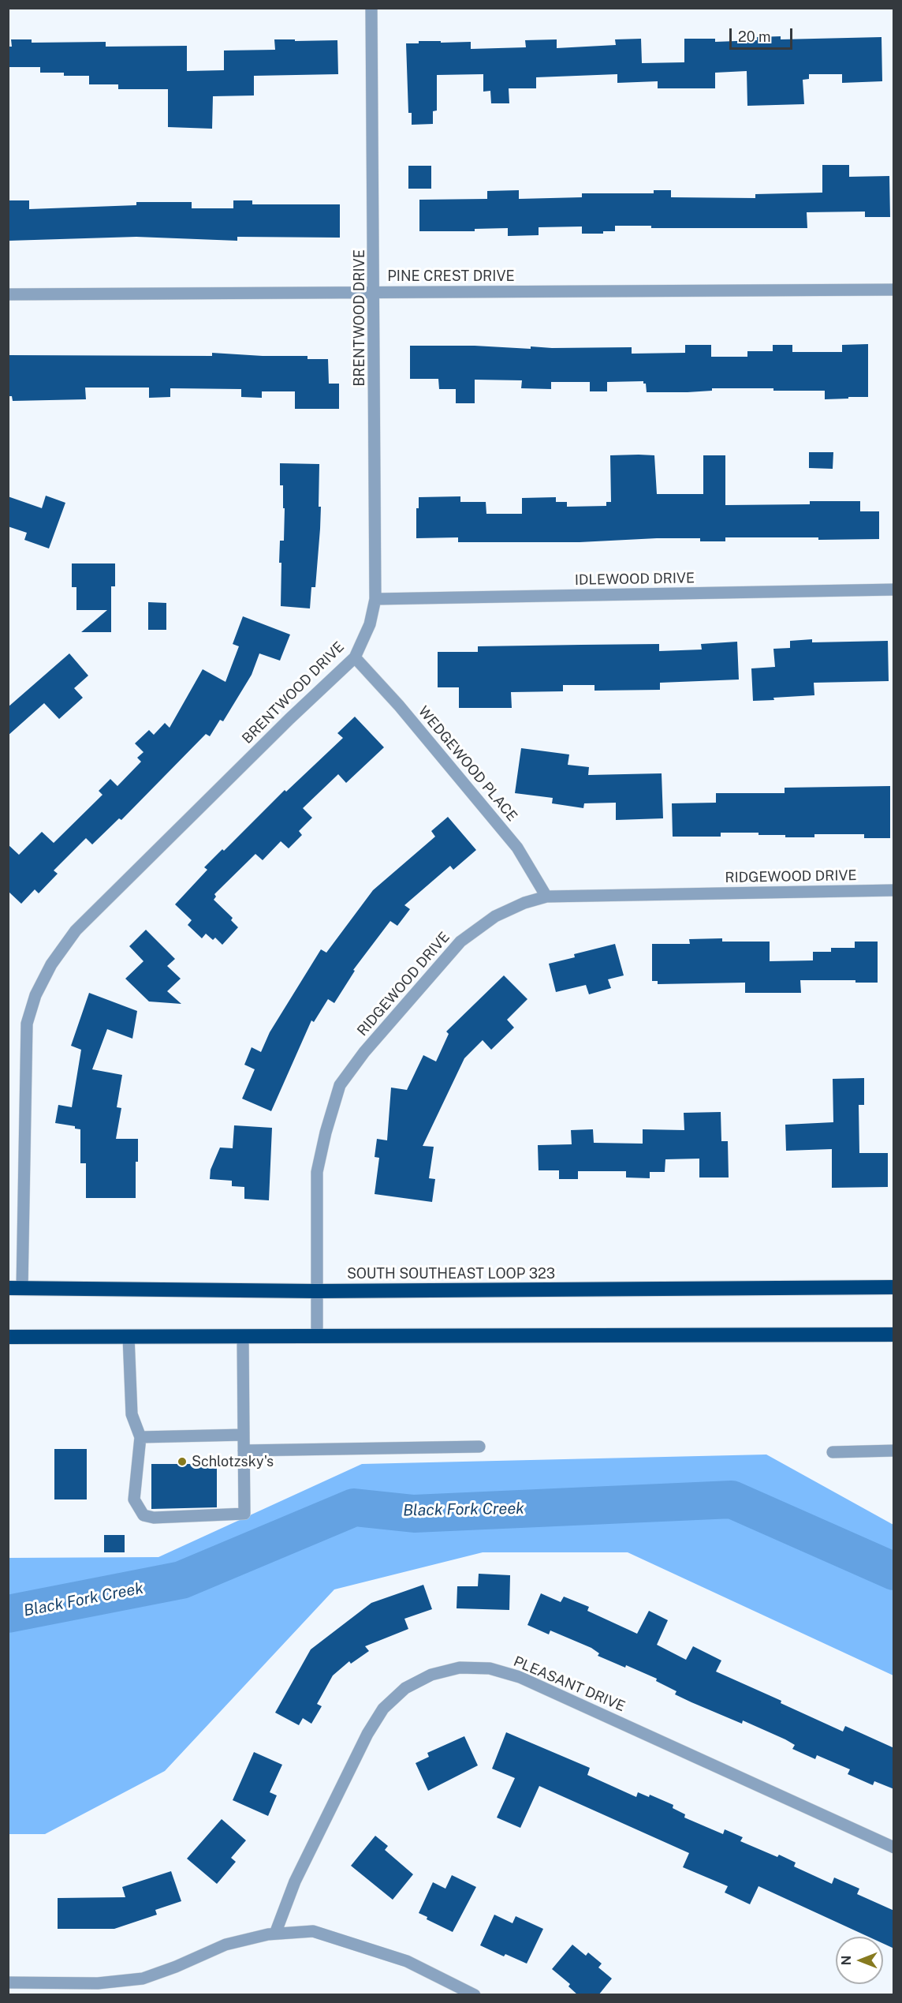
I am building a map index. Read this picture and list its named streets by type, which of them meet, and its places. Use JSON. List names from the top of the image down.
{
  "streets": {
    "highway": ["SOUTH SOUTHEAST LOOP 323"],
    "street": [
      "PINE CREST DRIVE",
      "BRENTWOOD DRIVE",
      "IDLEWOOD DRIVE",
      "WEDGEWOOD PLACE",
      "RIDGEWOOD DRIVE",
      "PLEASANT DRIVE"
    ]
  },
  "crossings": [
    ["PINE CREST DRIVE", "BRENTWOOD DRIVE"],
    ["BRENTWOOD DRIVE", "IDLEWOOD DRIVE"],
    ["BRENTWOOD DRIVE", "WEDGEWOOD PLACE"],
    ["BRENTWOOD DRIVE", "SOUTH SOUTHEAST LOOP 323"],
    ["WEDGEWOOD PLACE", "RIDGEWOOD DRIVE"],
    ["RIDGEWOOD DRIVE", "SOUTH SOUTHEAST LOOP 323"]
  ],
  "water": ["Black Fork Creek"],
  "places": ["Schlotzsky's"],
  "scale_bar": "20 m",
  "north": "left"
}
